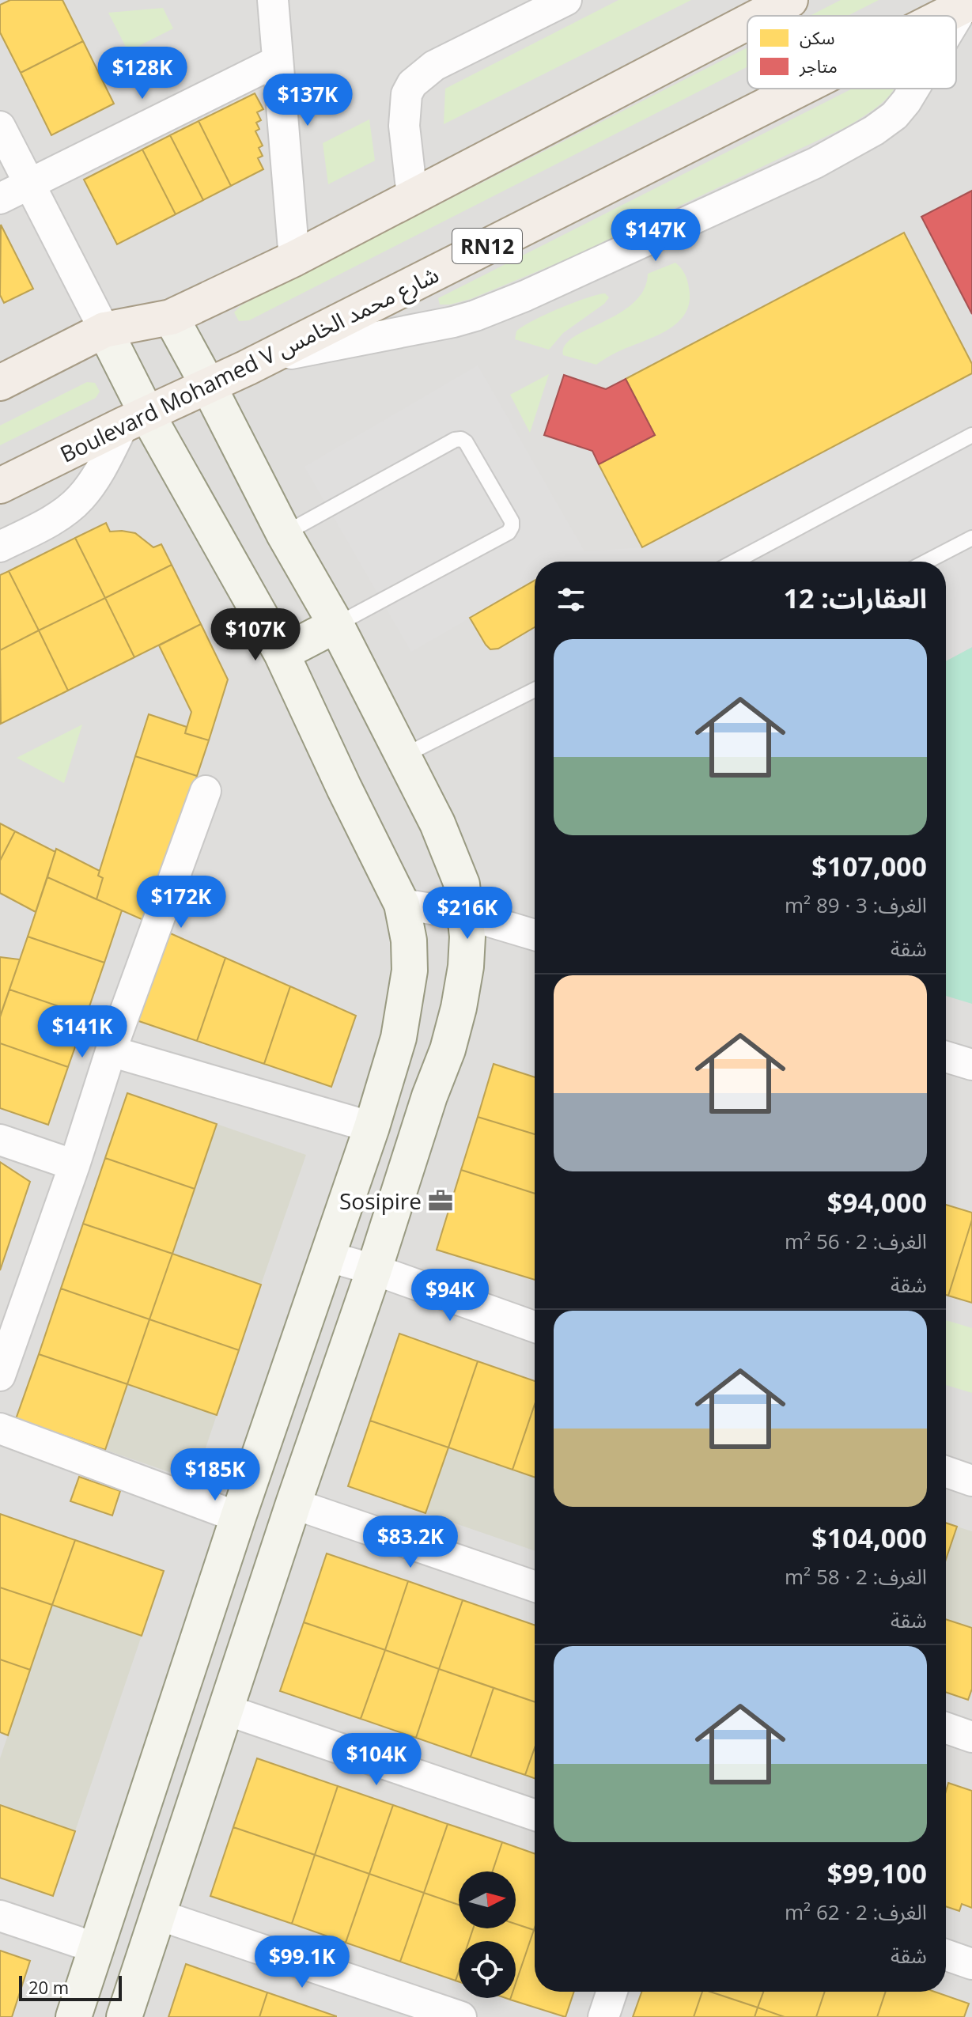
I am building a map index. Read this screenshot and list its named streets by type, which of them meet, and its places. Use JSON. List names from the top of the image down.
{
  "streets": {
    "main road": ["RN12", "Boulevard Mohamed V شارع محمد الخامس"]
  },
  "places": {
    "office": ["Sosipire"]
  },
  "legend": ["سكن", "متاجر"],
  "scale_bar": "20 m",
  "north": "right",
  "page": {
    "price": [
      "$128K",
      "$137K",
      "$147K",
      "$107K",
      "$172K",
      "$216K",
      "$141K",
      "$94K",
      "$185K",
      "$83.2K",
      "$104K",
      "$99.1K"
    ],
    "heading": "العقارات: 12",
    "list": [
      {
        "name": "$107,000",
        "note": "الغرف: 3 · 89 m² · شقة"
      },
      {
        "name": "$94,000",
        "note": "الغرف: 2 · 56 m² · شقة"
      },
      {
        "name": "$104,000",
        "note": "الغرف: 2 · 58 m² · شقة"
      },
      {
        "name": "$99,100",
        "note": "الغرف: 2 · 62 m² · شقة"
      }
    ],
    "scale": "20 m"
  }
}
